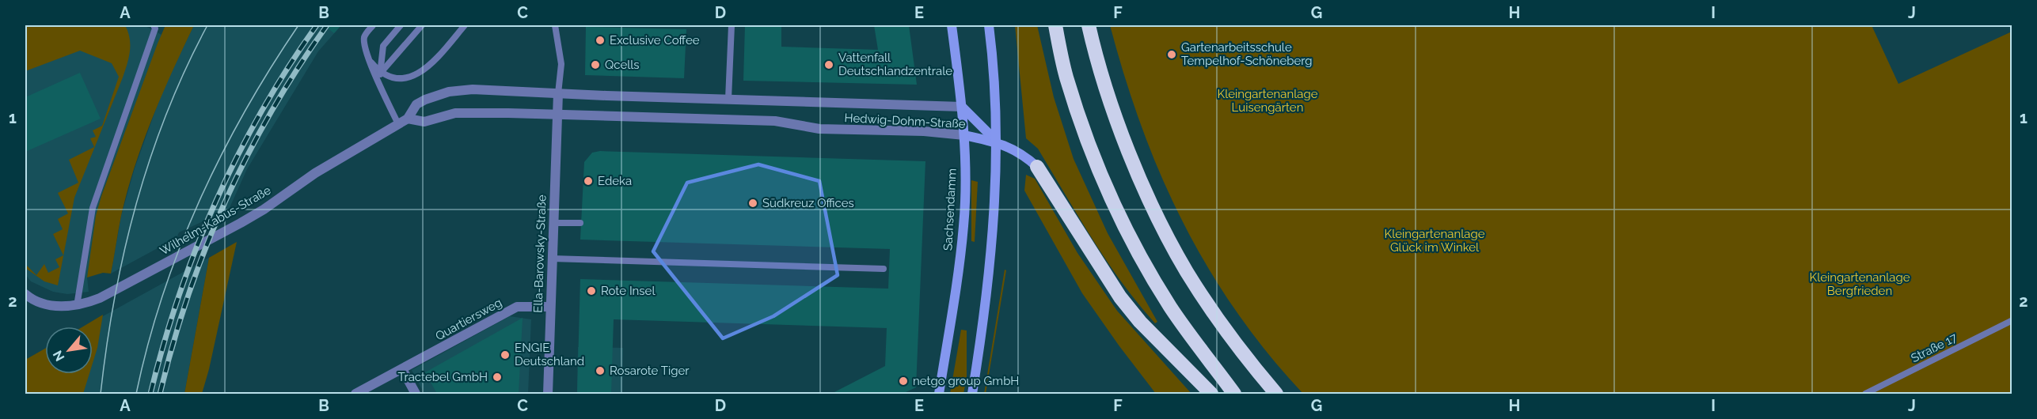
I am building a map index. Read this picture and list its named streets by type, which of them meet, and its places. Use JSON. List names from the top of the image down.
{
  "streets": {
    "main road": ["Hedwig-Dohm-Straße", "Sachsendamm"],
    "street": ["Wilhelm-Kabus-Straße", "Ella-Barowsky-Straße", "Quartiersweg"],
    "lane": ["Straße 17"]
  },
  "crossings": [
    ["Hedwig-Dohm-Straße", "Sachsendamm"],
    ["Hedwig-Dohm-Straße", "Wilhelm-Kabus-Straße"],
    ["Hedwig-Dohm-Straße", "Ella-Barowsky-Straße"],
    ["Wilhelm-Kabus-Straße", "Ella-Barowsky-Straße"],
    ["Ella-Barowsky-Straße", "Quartiersweg"]
  ],
  "parks": ["Kleingartenanlage Luisengärten", "Kleingartenanlage Glück im Winkel", "Kleingartenanlage Bergfrieden"],
  "places": [
    "Exclusive Coffee",
    "Gartenarbeitsschule Tempelhof-Schöneberg",
    "Qcells",
    "Vattenfall Deutschlandzentrale",
    "Edeka",
    "Südkreuz Offices",
    "Rote Insel",
    "ENGIE Deutschland",
    "Rosarote Tiger",
    "Tractebel GmbH",
    "netgo group GmbH"
  ],
  "north": "bottom left",
  "grid": {
    "columns": [
      "A",
      "B",
      "C",
      "D",
      "E",
      "F",
      "G",
      "H",
      "I",
      "J"
    ],
    "rows": ["1", "2"]
  }
}
